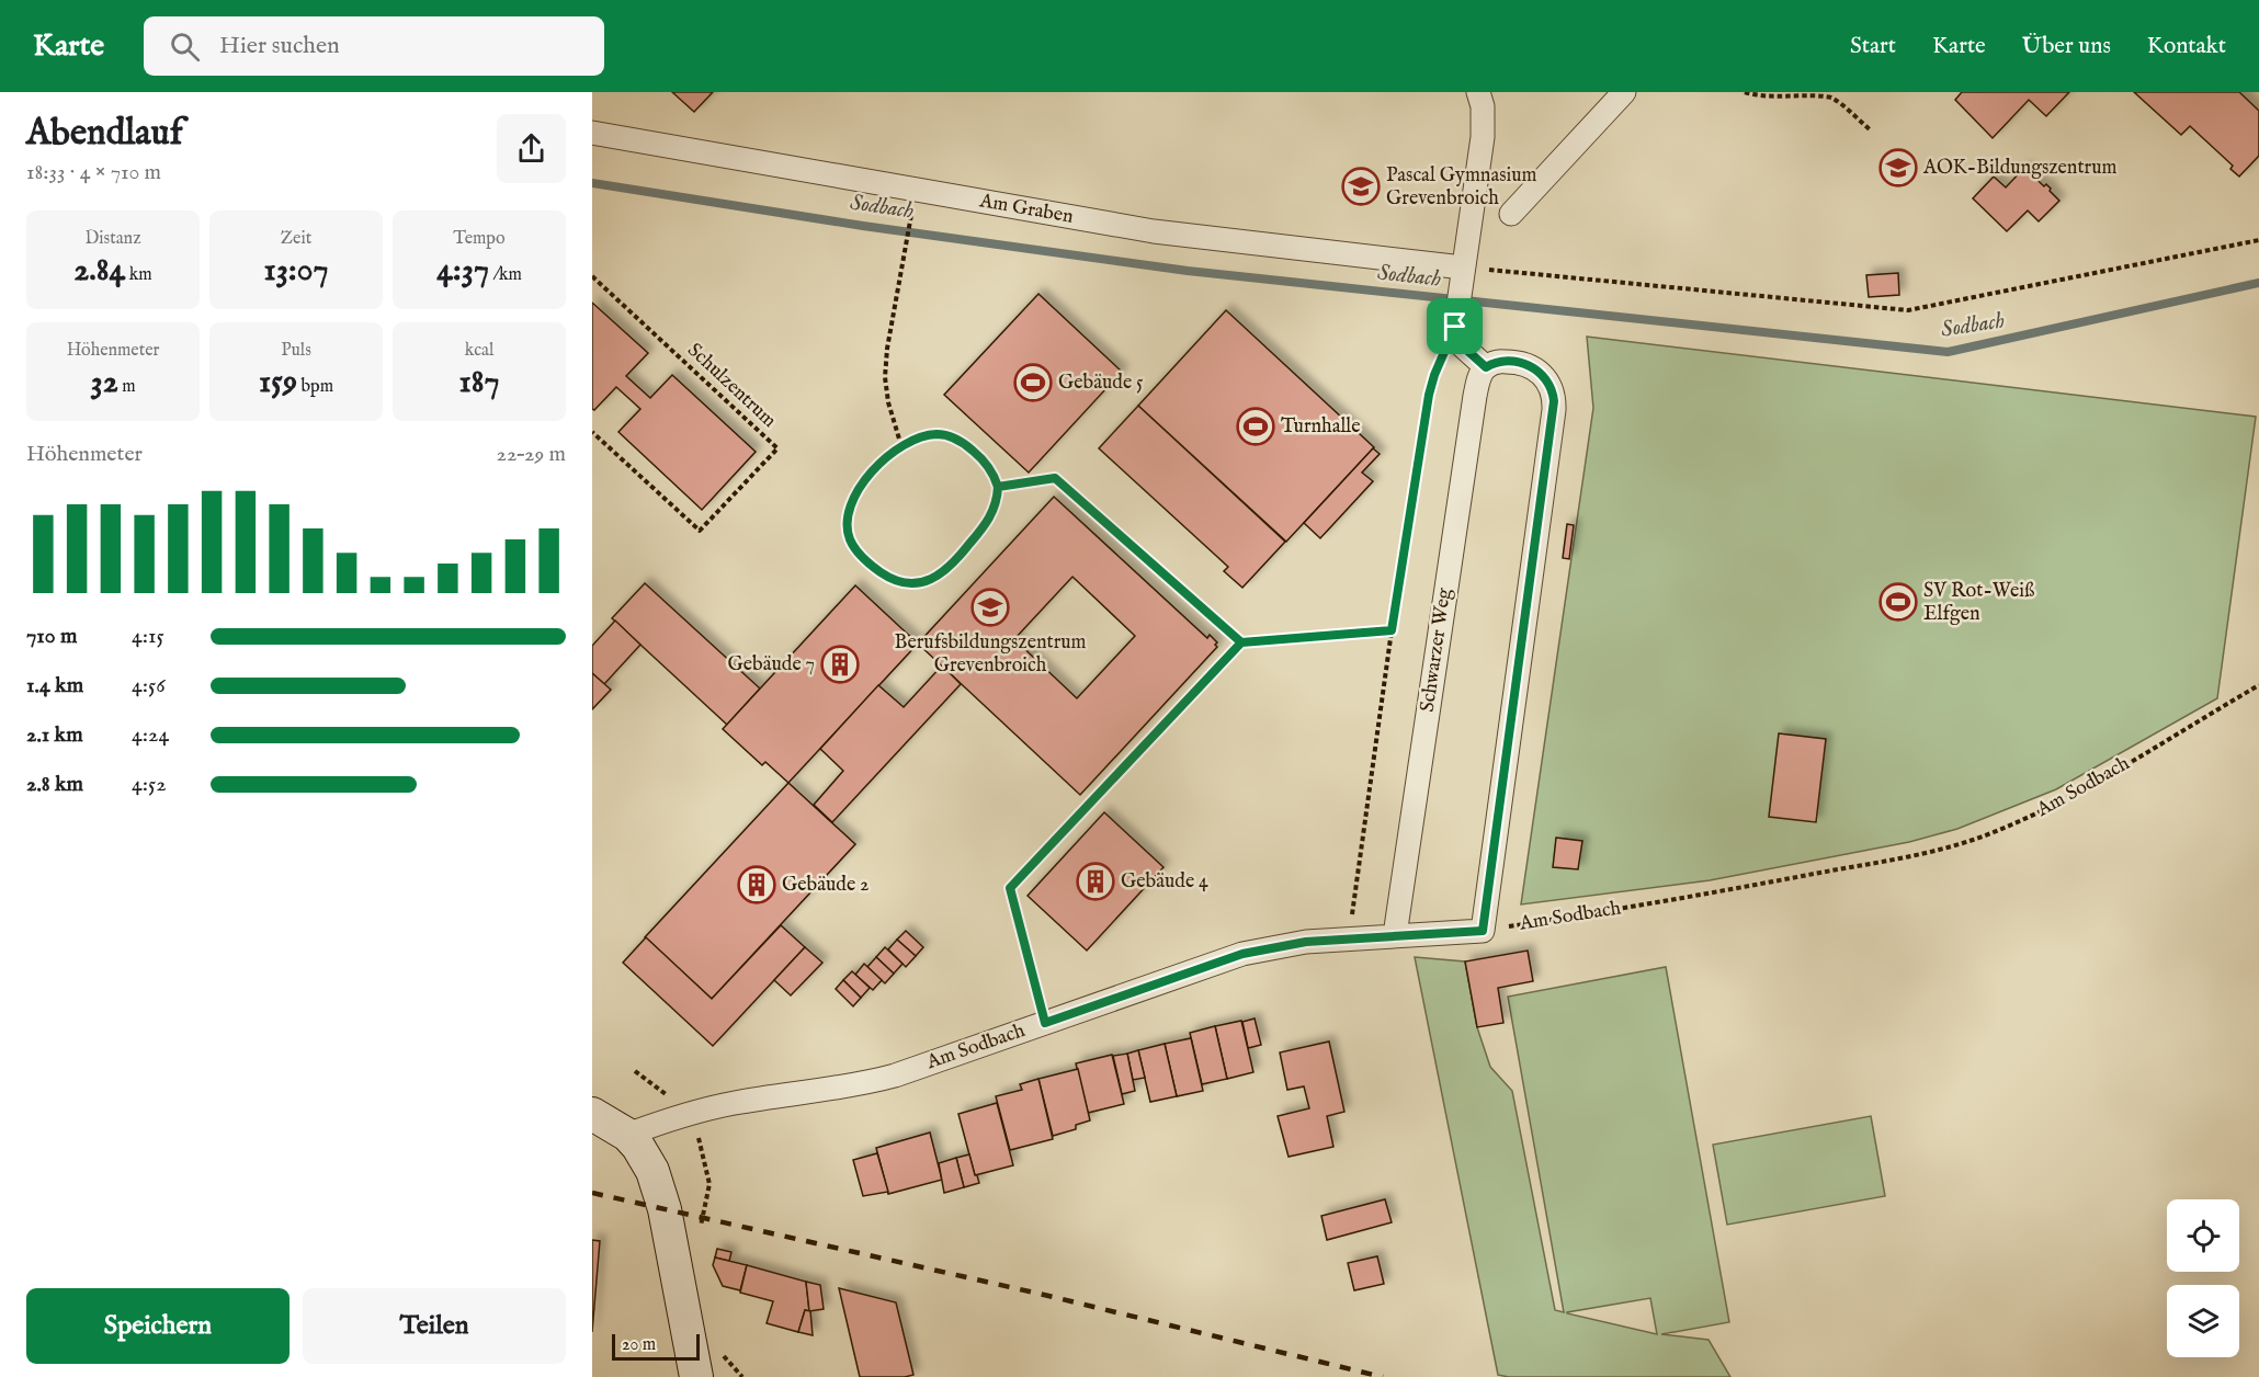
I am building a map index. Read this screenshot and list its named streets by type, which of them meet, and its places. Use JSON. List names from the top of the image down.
{
  "streets": {
    "street": ["Am Graben", "Schwarzer Weg", "Am Sodbach"],
    "path": ["Schulzentrum"]
  },
  "crossings": [
    ["Schwarzer Weg", "Am Sodbach"]
  ],
  "water": ["Sodbach"],
  "places": {
    "school or university": ["AOK-Bildungszentrum", "Pascal Gymnasium Grevenbroich", "Berufsbildungszentrum Grevenbroich"],
    "sports": ["Gebäude 5", "Turnhalle", "SV Rot-Weiß Elfgen"],
    "building": ["Gebäude 7", "Gebäude 4", "Gebäude 2"]
  },
  "scale_bar": "20 m",
  "page": {
    "header": "Karte",
    "search": "Hier suchen",
    "nav": [
      "Start",
      "Karte",
      "Über uns",
      "Kontakt"
    ],
    "heading": ["Abendlauf", "18:33 · 4 × 710 m"],
    "stats": [
      ["Distanz", "2.84 km"],
      ["Zeit", "13:07"],
      ["Tempo", "4:37 /km"],
      ["Höhenmeter", "32 m"],
      ["Puls", "159 bpm"],
      ["kcal", "187"]
    ],
    "chart": ["Höhenmeter", "22–29 m"],
    "list": [
      {
        "name": "710 m",
        "note": "4:15"
      },
      {
        "name": "1.4 km",
        "note": "4:56"
      },
      {
        "name": "2.1 km",
        "note": "4:24"
      },
      {
        "name": "2.8 km",
        "note": "4:52"
      }
    ],
    "buttons": ["Speichern", "Teilen"],
    "scale": "20 m"
  }
}
